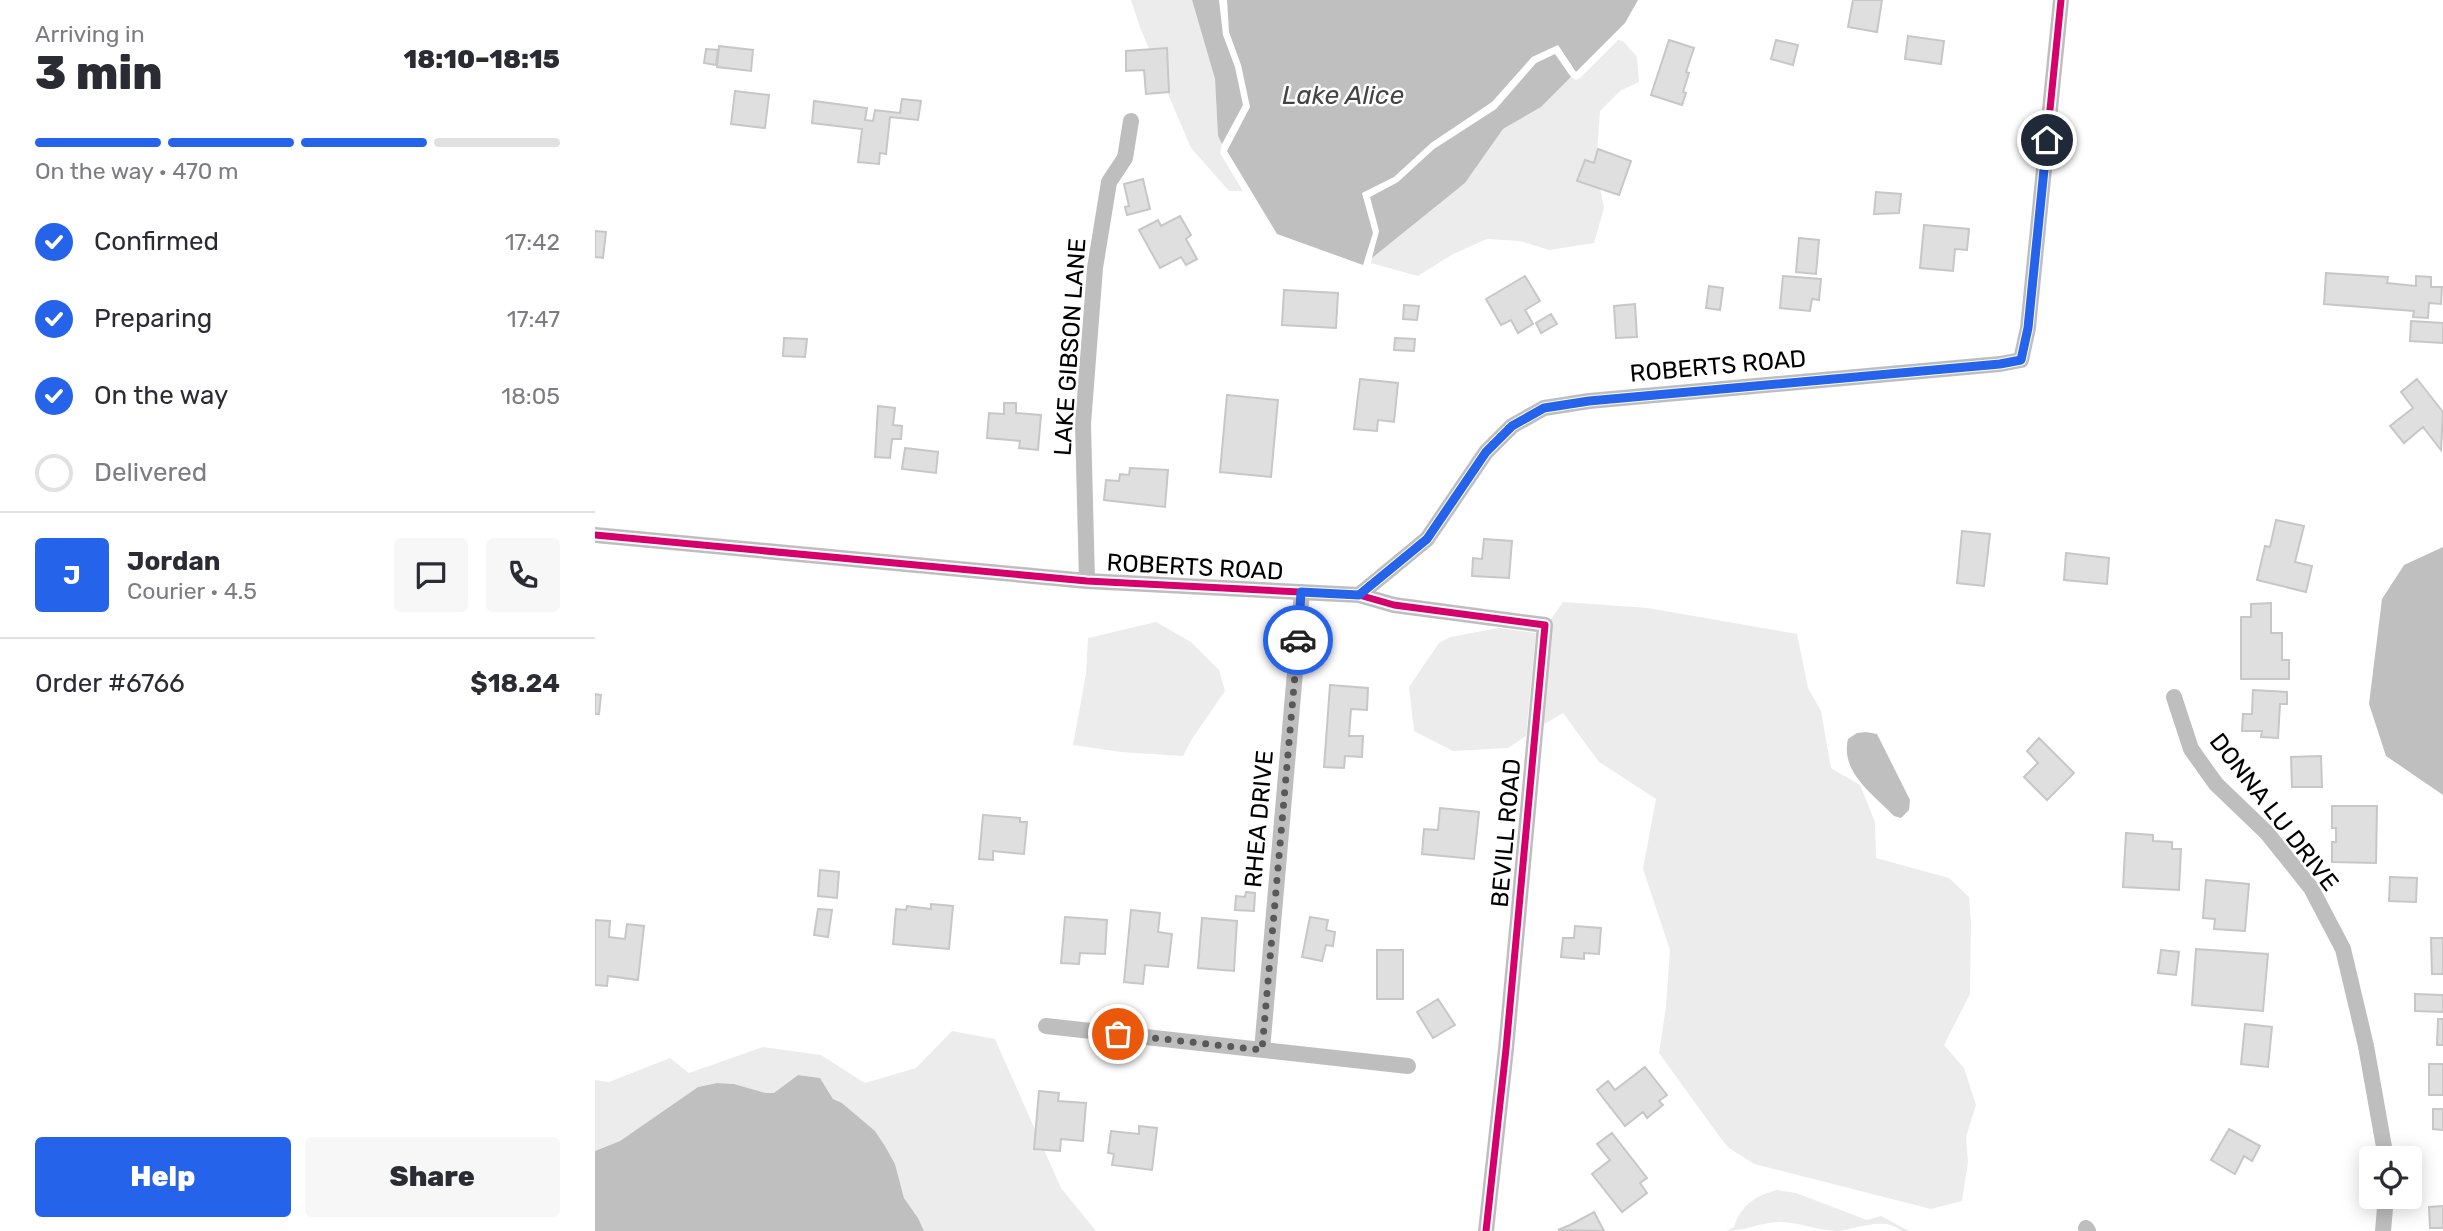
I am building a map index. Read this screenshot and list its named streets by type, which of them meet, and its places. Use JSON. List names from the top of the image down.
{
  "streets": {
    "street": [
      "LAKE GIBSON LANE",
      "ROBERTS ROAD",
      "DONNA LU DRIVE",
      "RHEA DRIVE",
      "BEVILL ROAD"
    ]
  },
  "crossings": [
    ["LAKE GIBSON LANE", "ROBERTS ROAD"],
    ["ROBERTS ROAD", "RHEA DRIVE"],
    ["ROBERTS ROAD", "BEVILL ROAD"]
  ],
  "water": ["Lake Alice"],
  "page": {
    "heading": ["3 min", "Arriving in", "18:10–18:15"],
    "panel": [
      "Jordan",
      "Courier · 4.5",
      "Order #6766",
      "$18.24"
    ],
    "bar": "On the way · 470 m",
    "list": [
      ["Confirmed", "17:42"],
      ["Preparing", "17:47"],
      ["On the way", "18:05"],
      "Delivered"
    ],
    "round": "J",
    "buttons": ["Help", "Share"]
  }
}
